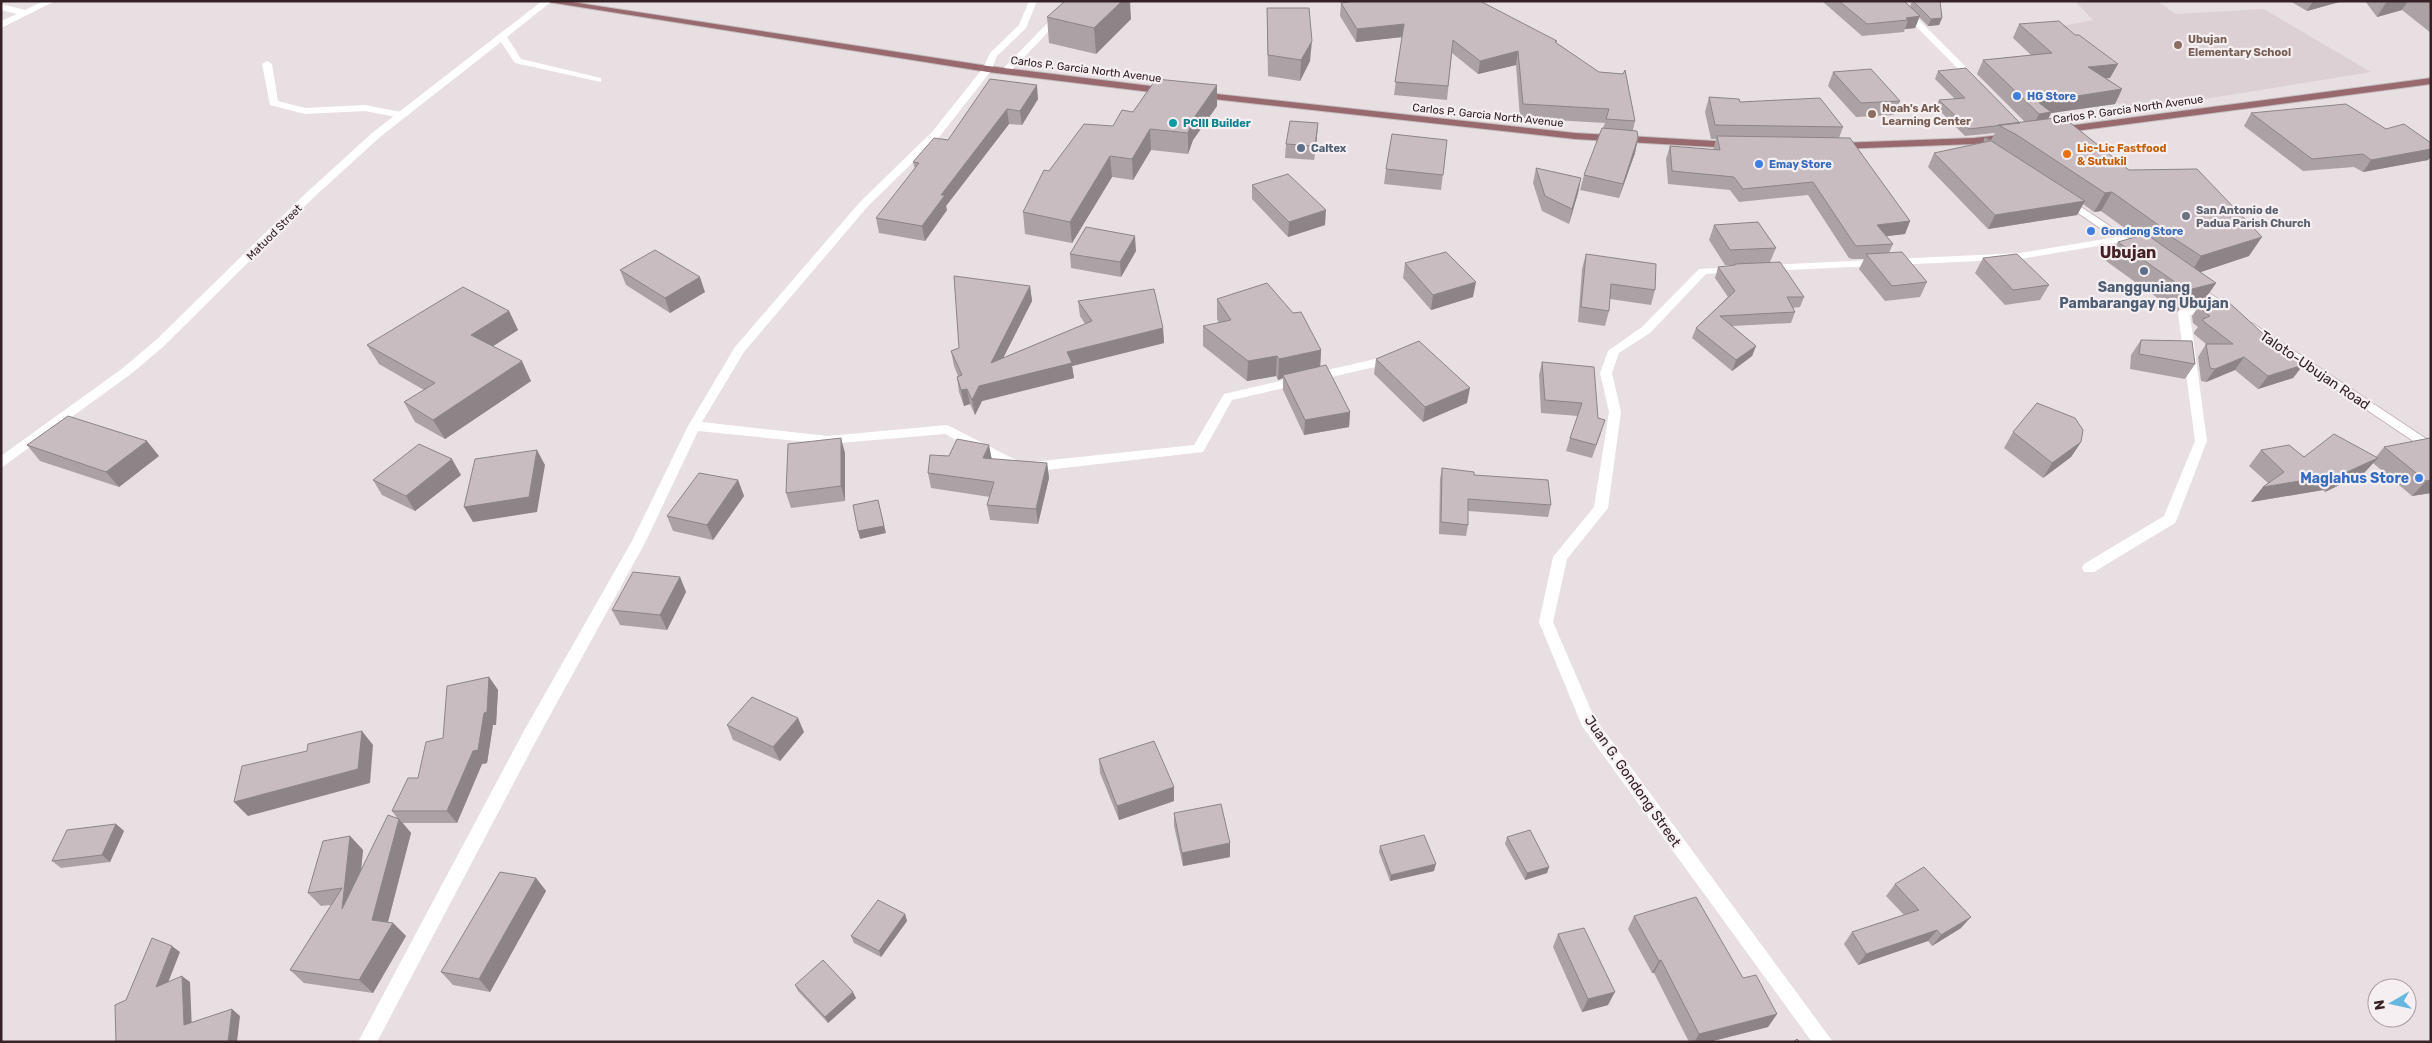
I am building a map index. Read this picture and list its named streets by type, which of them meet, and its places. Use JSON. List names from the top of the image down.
{
  "streets": {
    "main road": ["Carlos P. Garcia North Avenue"],
    "street": ["Matuod Street", "Taloto-Ubujan Road", "Juan G. Gondong Street"]
  },
  "crossings": [
    ["Carlos P. Garcia North Avenue", "Matuod Street"]
  ],
  "districts": ["Ubujan"],
  "places": [
    "Ubujan Elementary School",
    "HG Store",
    "Noah's Ark Learning Center",
    "PCIII Builder",
    "Caltex",
    "Lic-Lic Fastfood & Sutukil",
    "Emay Store",
    "San Antonio de Padua Parish Church",
    "Gondong Store",
    "Sangguniang Pambarangay ng Ubujan",
    "Maglahus Store"
  ],
  "north": "left"
}
